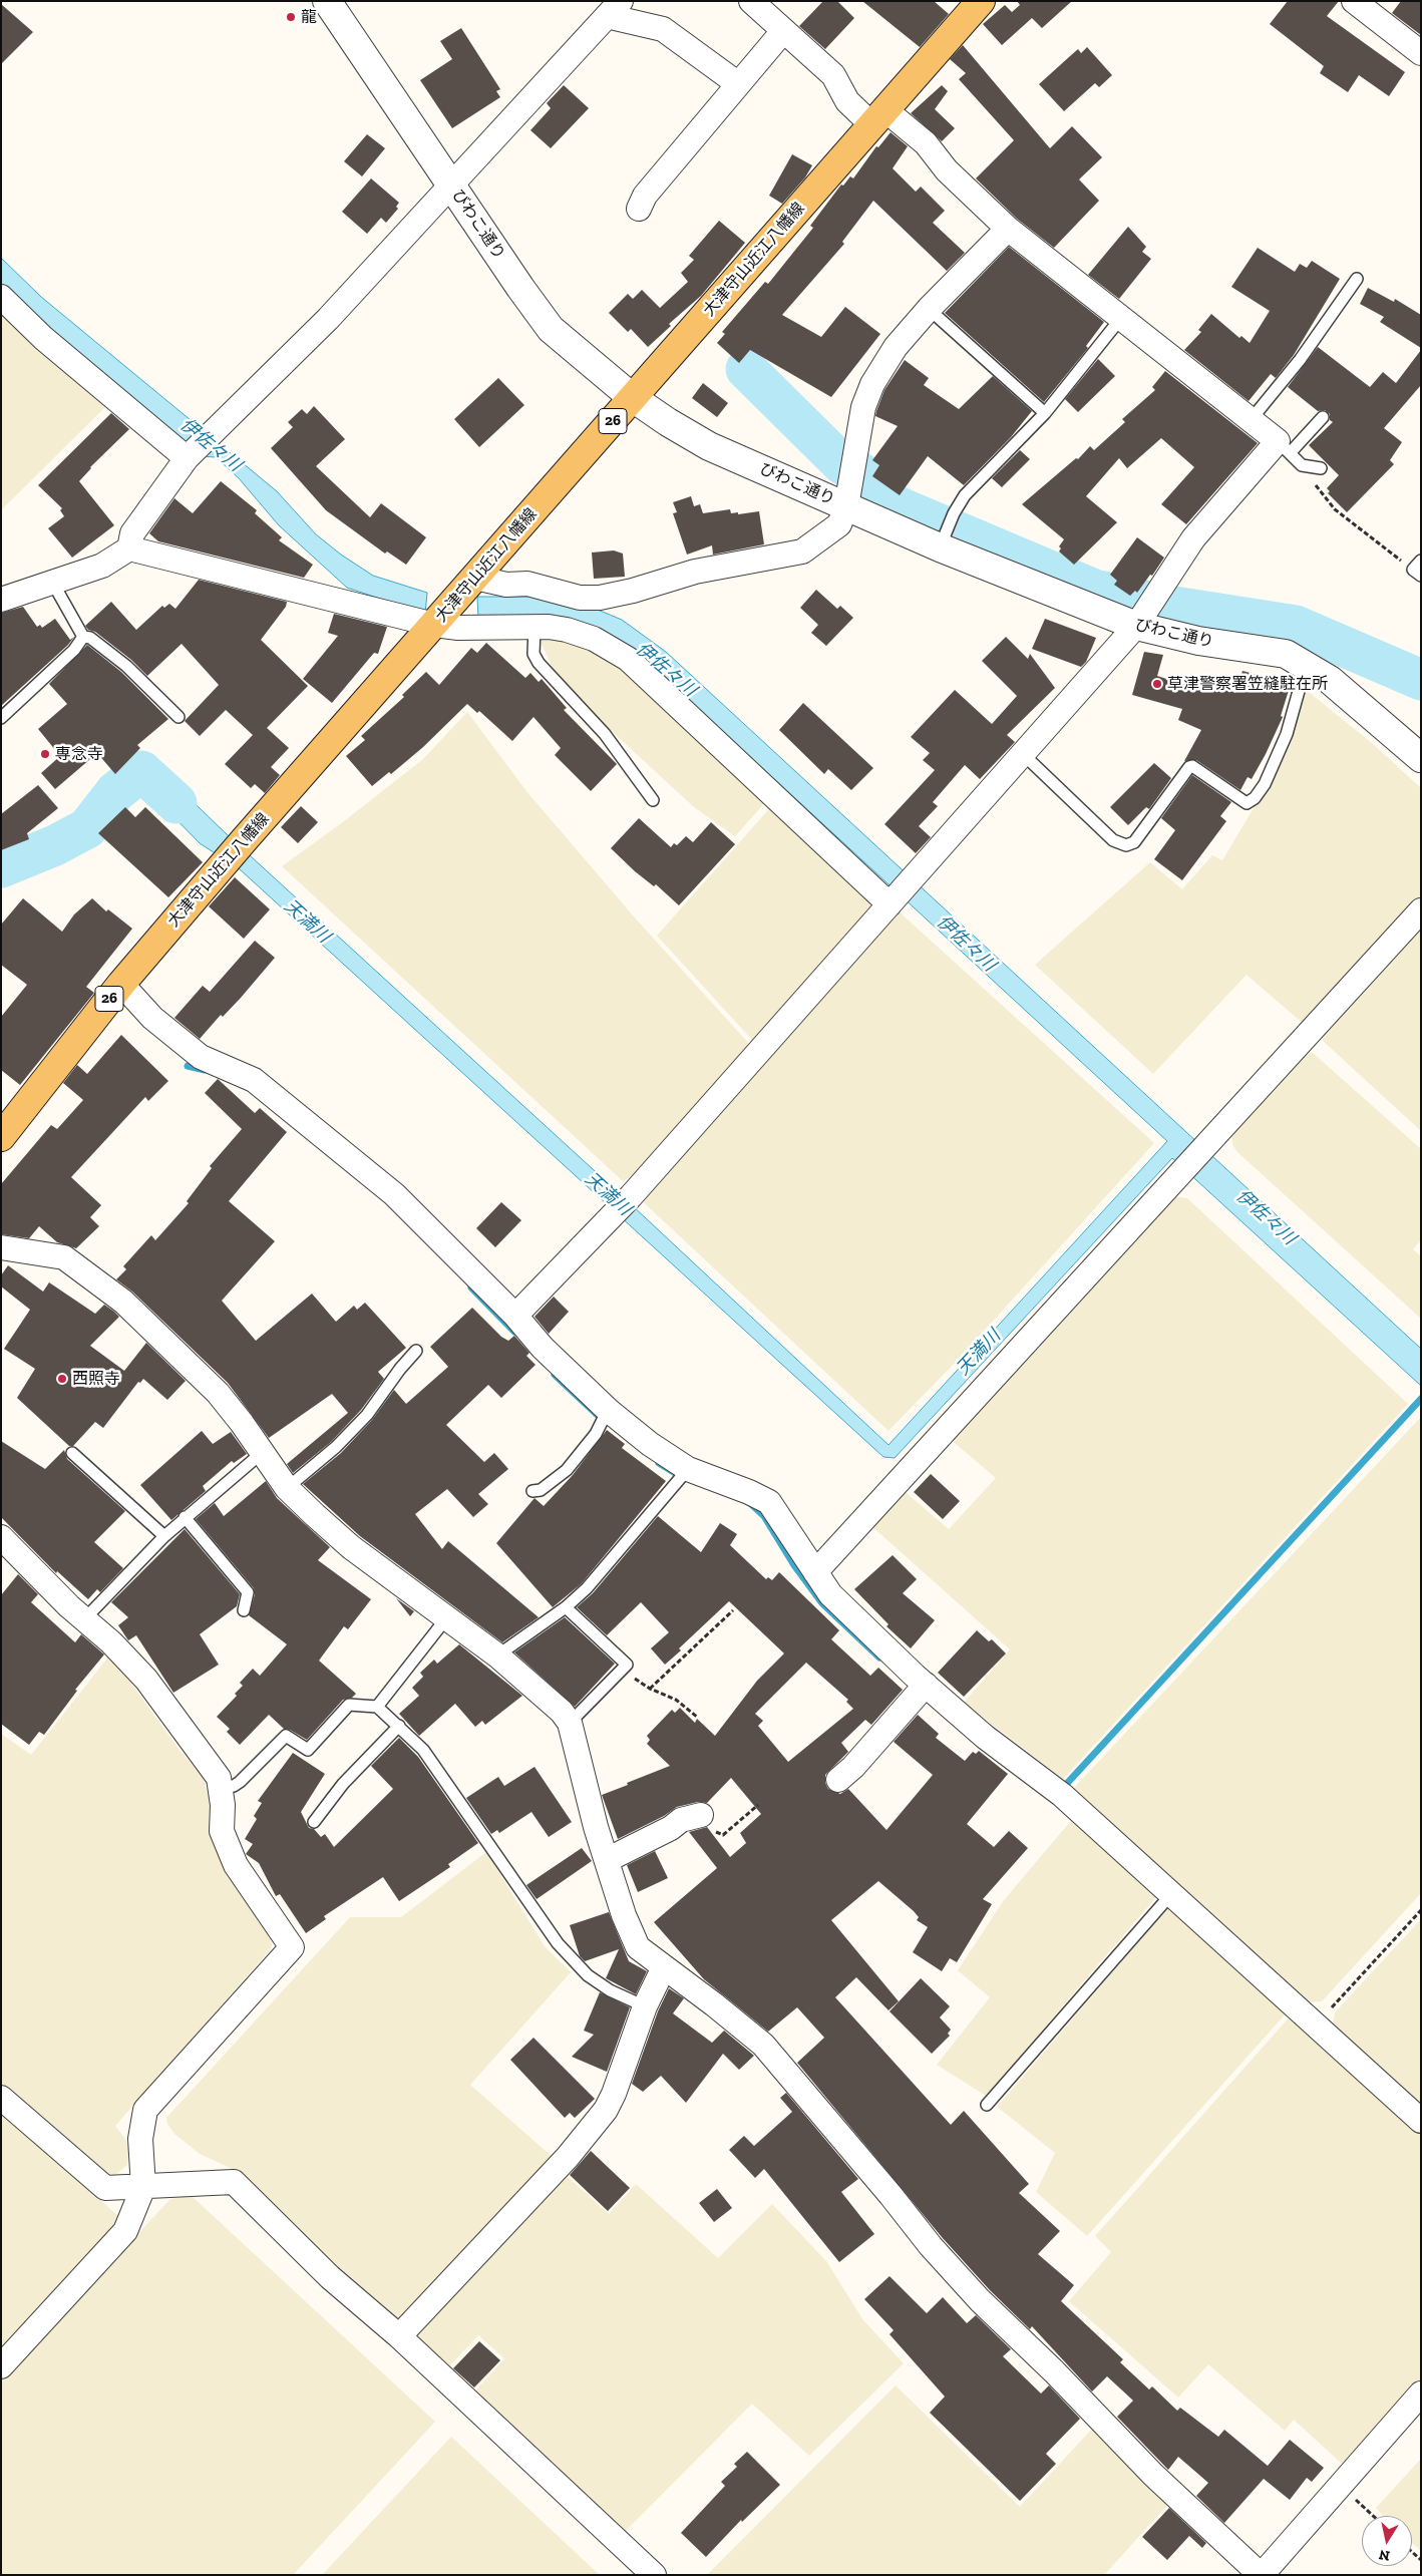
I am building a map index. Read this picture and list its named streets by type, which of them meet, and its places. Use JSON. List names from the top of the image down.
{
  "streets": {
    "main road": ["大津守山近江八幡線", "26"],
    "street": ["びわこ通り"]
  },
  "crossings": [
    ["びわこ通り", "大津守山近江八幡線"]
  ],
  "water": ["伊佐々川", "天満川"],
  "places": [
    "龍",
    "草津警察署笠縫駐在所",
    "専念寺",
    "西照寺"
  ],
  "north": "bottom"
}
